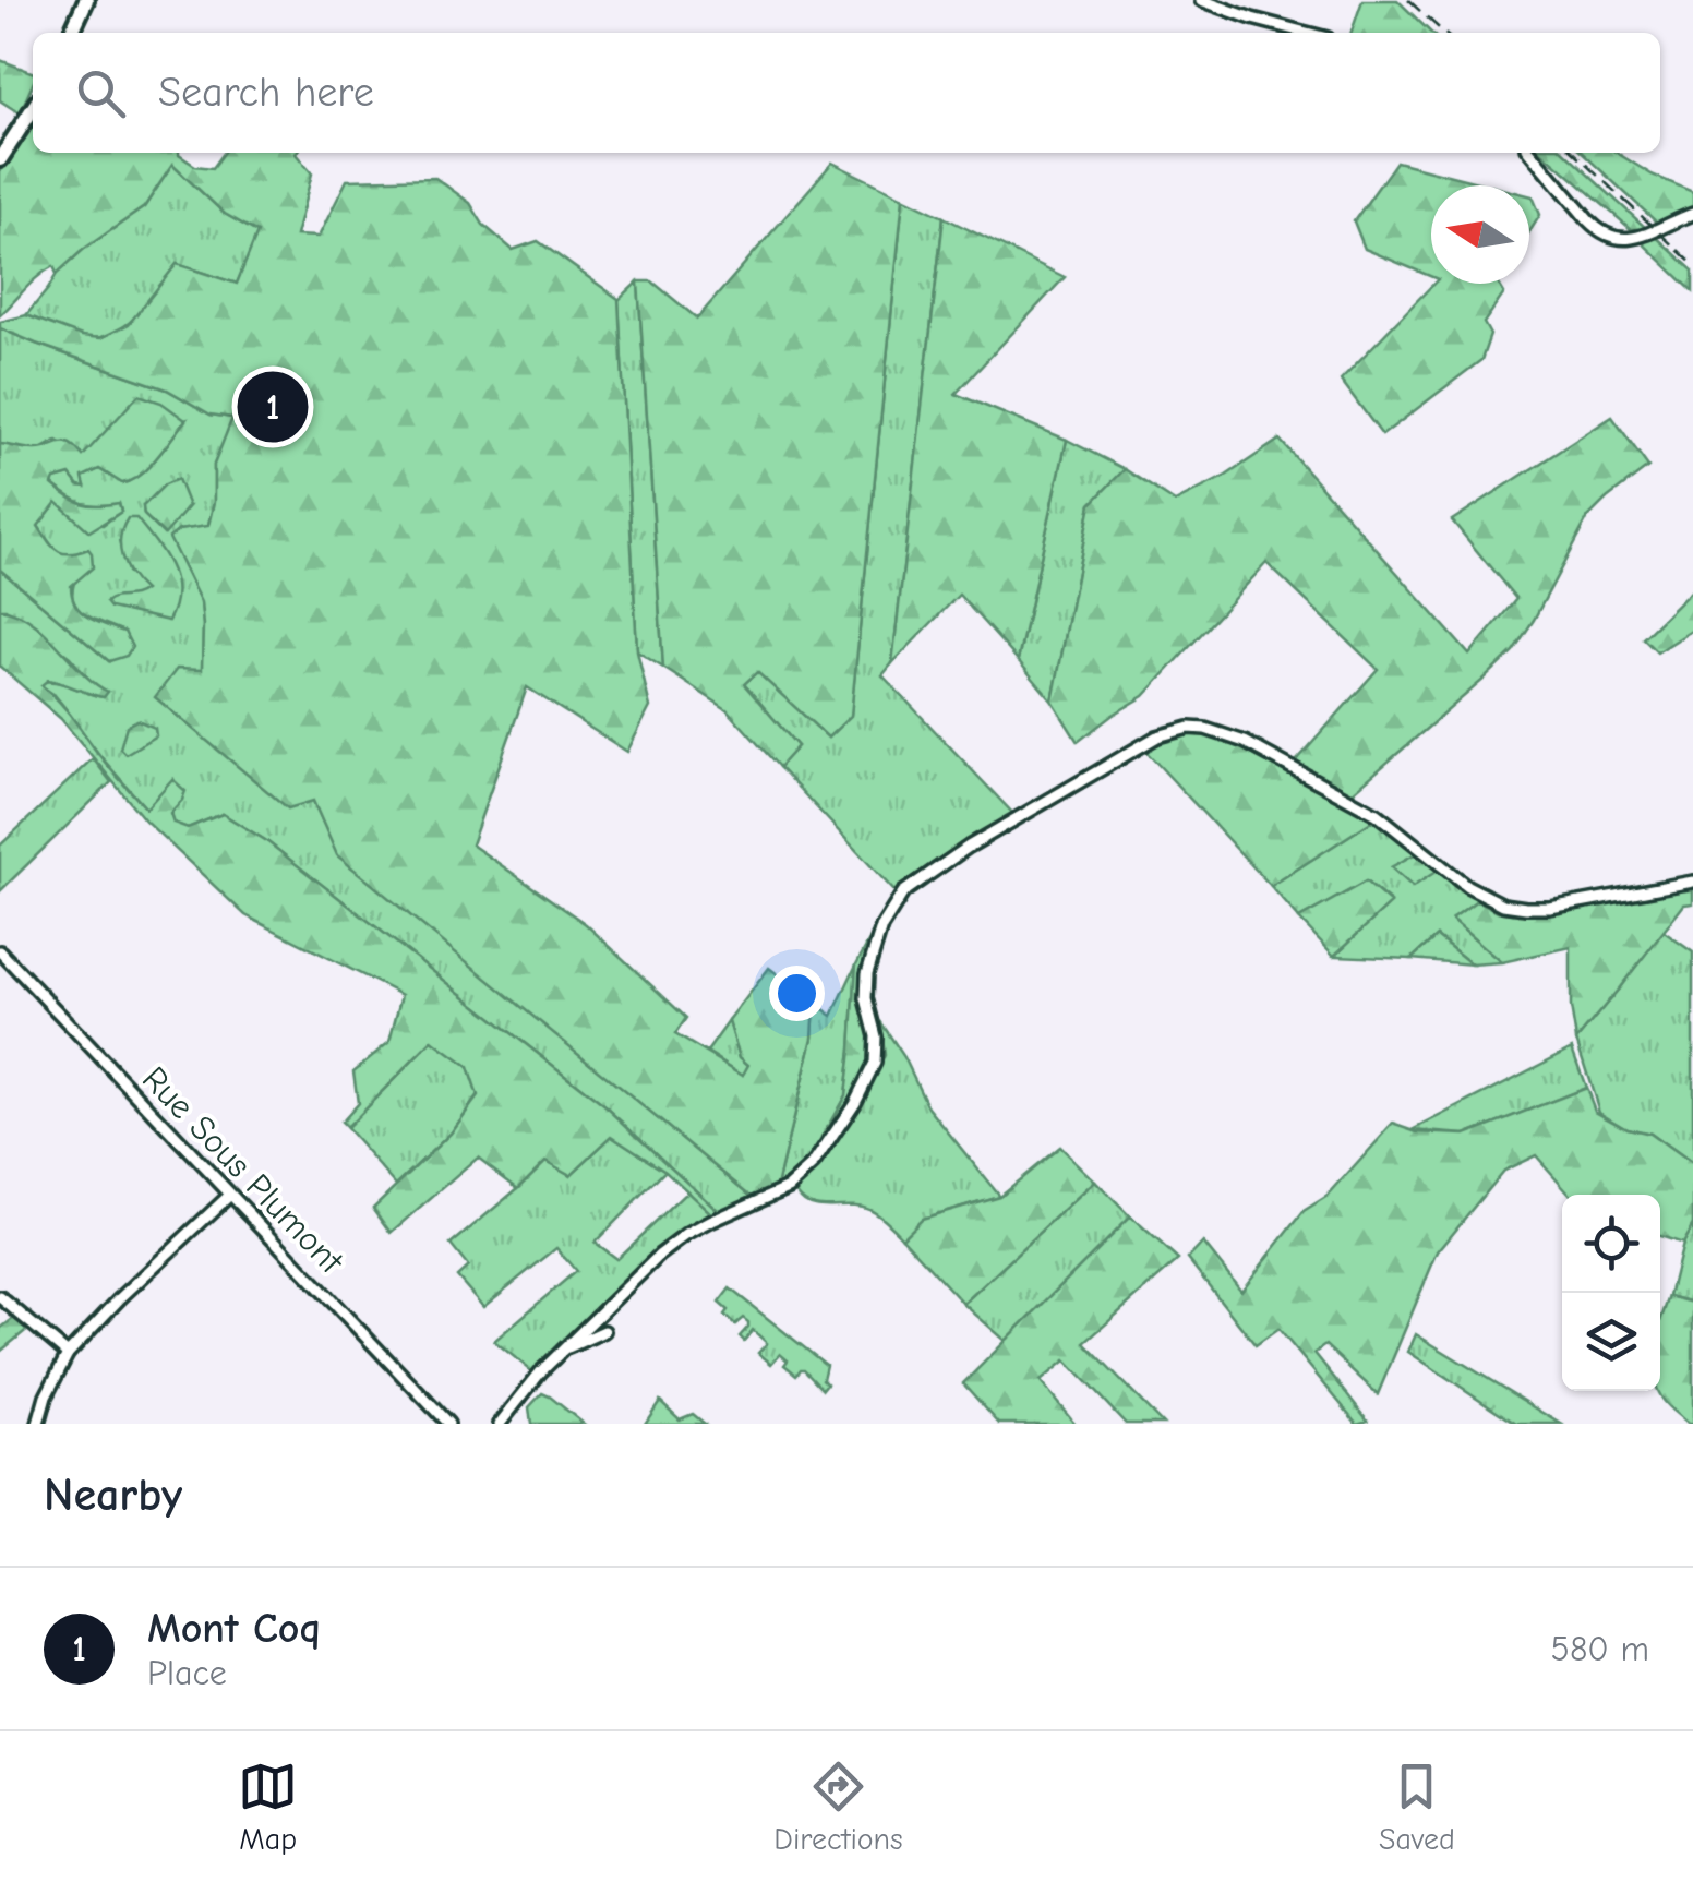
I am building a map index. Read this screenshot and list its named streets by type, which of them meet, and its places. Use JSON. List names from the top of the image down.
{
  "streets": {
    "street": ["Rue Sous Plumont"]
  },
  "north": "left",
  "page": {
    "search": "Search here",
    "pins": "1",
    "heading": "Nearby",
    "list": [
      {
        "mark": "1",
        "name": "Mont Coq",
        "note": "Place",
        "value": "580 m"
      }
    ],
    "nav": ["Map", "Directions", "Saved"]
  }
}
